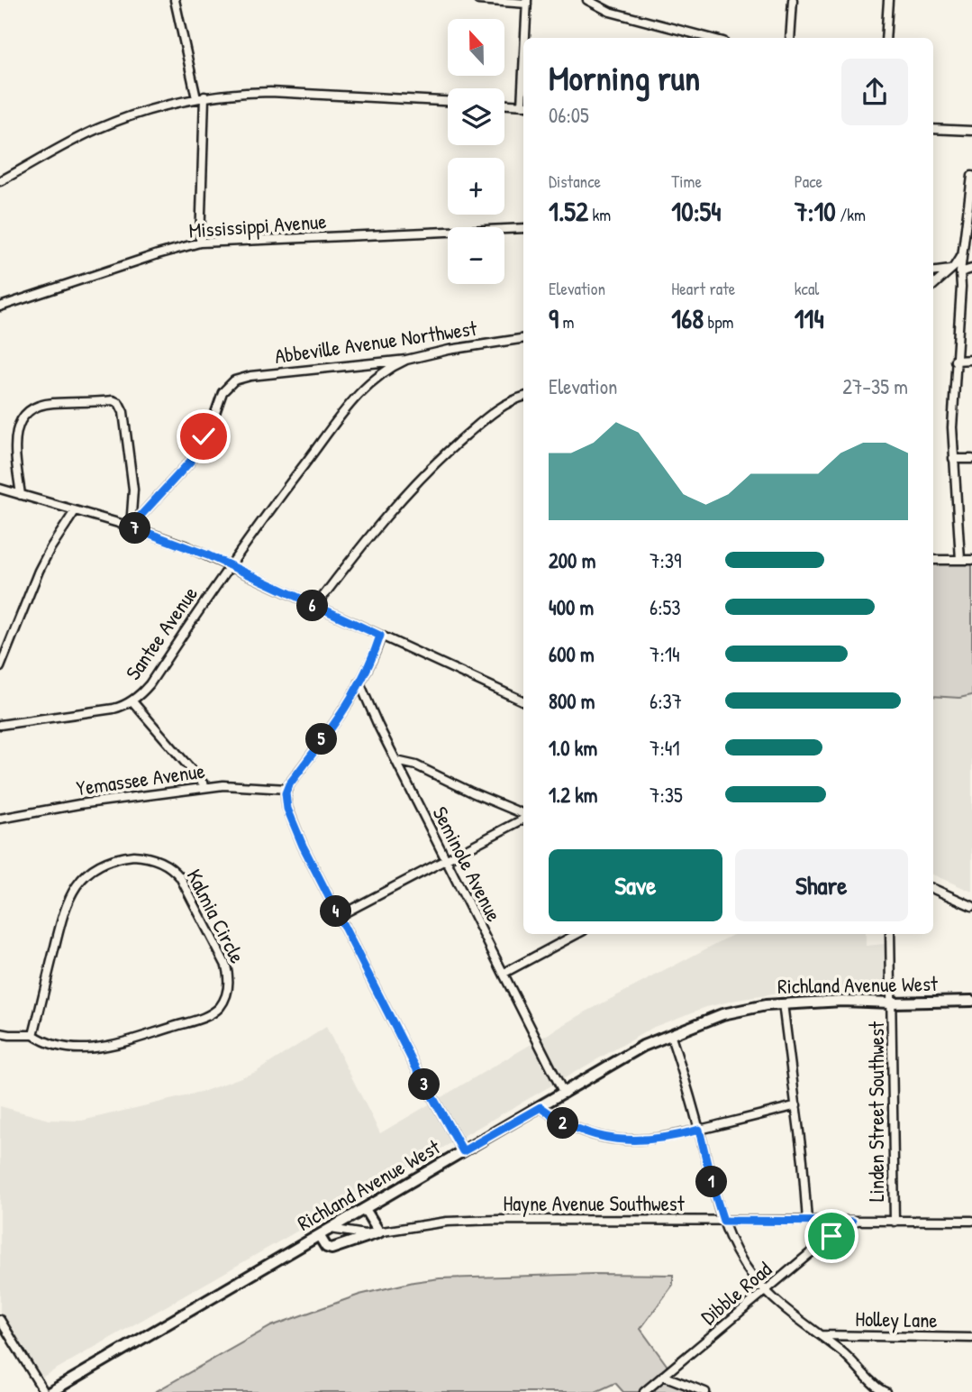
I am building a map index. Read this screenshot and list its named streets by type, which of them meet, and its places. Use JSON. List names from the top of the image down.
{
  "streets": {
    "main road": ["Richland Avenue West"],
    "street": [
      "Mississippi Avenue",
      "Abbeville Avenue Northwest",
      "Santee Avenue",
      "Yemassee Avenue",
      "Seminole Avenue",
      "Kalmia Circle",
      "Linden Street Southwest",
      "Hayne Avenue Southwest",
      "Dibble Road",
      "Holley Lane"
    ]
  },
  "crossings": [
    ["Abbeville Avenue Northwest", "Santee Avenue"],
    ["Seminole Avenue", "Richland Avenue West"],
    ["Richland Avenue West", "Linden Street Southwest"],
    ["Richland Avenue West", "Hayne Avenue Southwest"],
    ["Linden Street Southwest", "Hayne Avenue Southwest"],
    ["Hayne Avenue Southwest", "Dibble Road"]
  ],
  "north": "top",
  "page": {
    "map_buttons": ["+", "−"],
    "heading": ["Morning run", "06:05"],
    "stats": [
      ["Distance", "1.52 km"],
      ["Time", "10:54"],
      ["Pace", "7:10 /km"],
      ["Elevation", "9 m"],
      ["Heart rate", "168 bpm"],
      ["kcal", "114"]
    ],
    "chart": ["Elevation", "27–35 m"],
    "pins": [
      "7",
      "6",
      "5",
      "4",
      "3",
      "2",
      "1"
    ],
    "list": [
      {
        "name": "200 m",
        "note": "7:39"
      },
      {
        "name": "400 m",
        "note": "6:53"
      },
      {
        "name": "600 m",
        "note": "7:14"
      },
      {
        "name": "800 m",
        "note": "6:37"
      },
      {
        "name": "1.0 km",
        "note": "7:41"
      },
      {
        "name": "1.2 km",
        "note": "7:35"
      }
    ],
    "buttons": ["Save", "Share"]
  }
}
